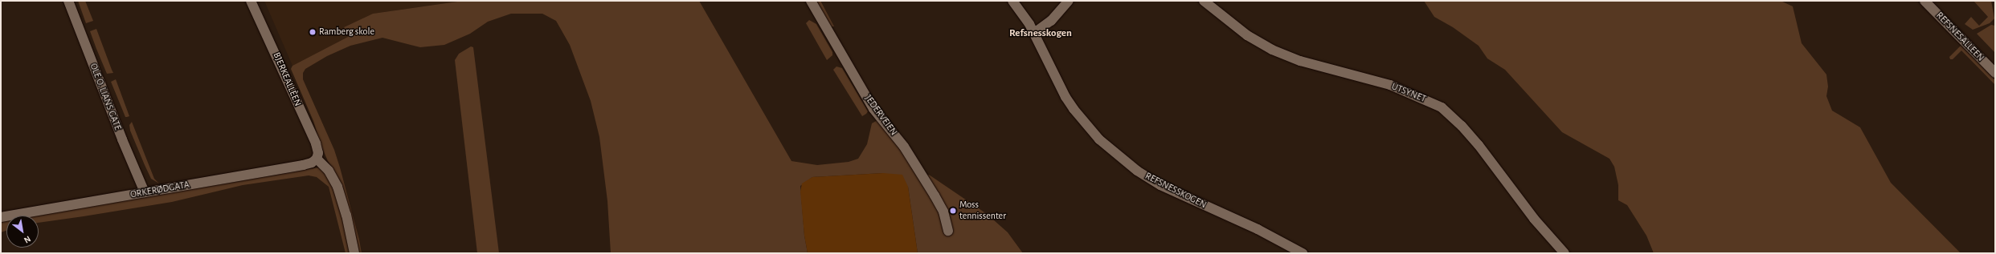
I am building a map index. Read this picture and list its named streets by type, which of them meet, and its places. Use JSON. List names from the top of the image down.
{
  "streets": {
    "street": [
      "REFSNESALLEEN",
      "BJERKEALLÈEN",
      "UTSYNET",
      "OLE O. LIANS GATE",
      "JEDERVEIEN",
      "ORKERØDGATA",
      "REFSNESSKOGEN"
    ]
  },
  "crossings": [
    ["BJERKEALLÈEN", "ORKERØDGATA"],
    ["OLE O. LIANS GATE", "ORKERØDGATA"]
  ],
  "districts": ["Refsnesskogen"],
  "places": ["Ramberg skole", "Moss tennissenter"],
  "north": "bottom right"
}
